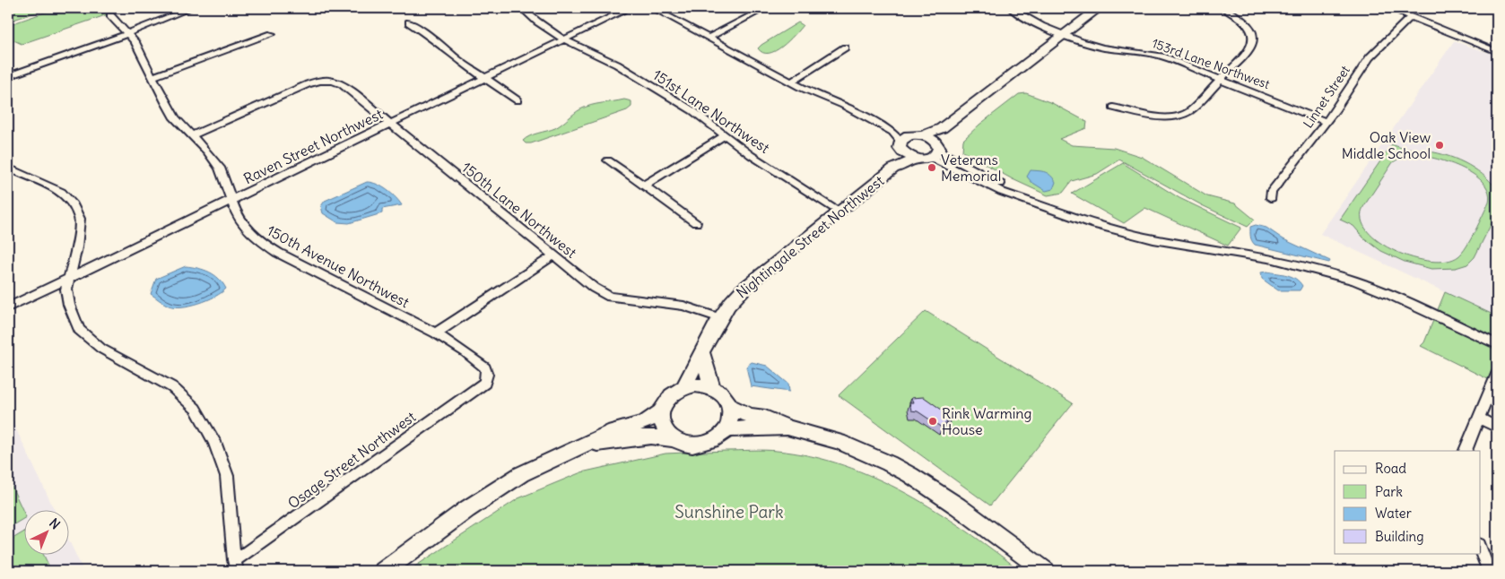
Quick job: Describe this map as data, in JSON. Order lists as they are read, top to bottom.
{
  "streets": {
    "street": [
      "153rd Lane Northwest",
      "Linnet Street",
      "151st Lane Northwest",
      "Raven Street Northwest",
      "150th Lane Northwest",
      "Nightingale Street Northwest",
      "150th Avenue Northwest",
      "Osage Street Northwest"
    ]
  },
  "crossings": [
    ["153rd Lane Northwest", "Linnet Street"],
    ["151st Lane Northwest", "Raven Street Northwest"],
    ["151st Lane Northwest", "Nightingale Street Northwest"],
    ["Raven Street Northwest", "150th Lane Northwest"],
    ["Raven Street Northwest", "150th Avenue Northwest"],
    ["150th Lane Northwest", "Nightingale Street Northwest"],
    ["150th Lane Northwest", "150th Avenue Northwest"],
    ["150th Avenue Northwest", "Osage Street Northwest"]
  ],
  "parks": ["Sunshine Park"],
  "places": ["Oak View Middle School", "Veterans Memorial", "Rink Warming House"],
  "legend": [
    "Road",
    "Park",
    "Water",
    "Building"
  ],
  "north": "top right"
}
